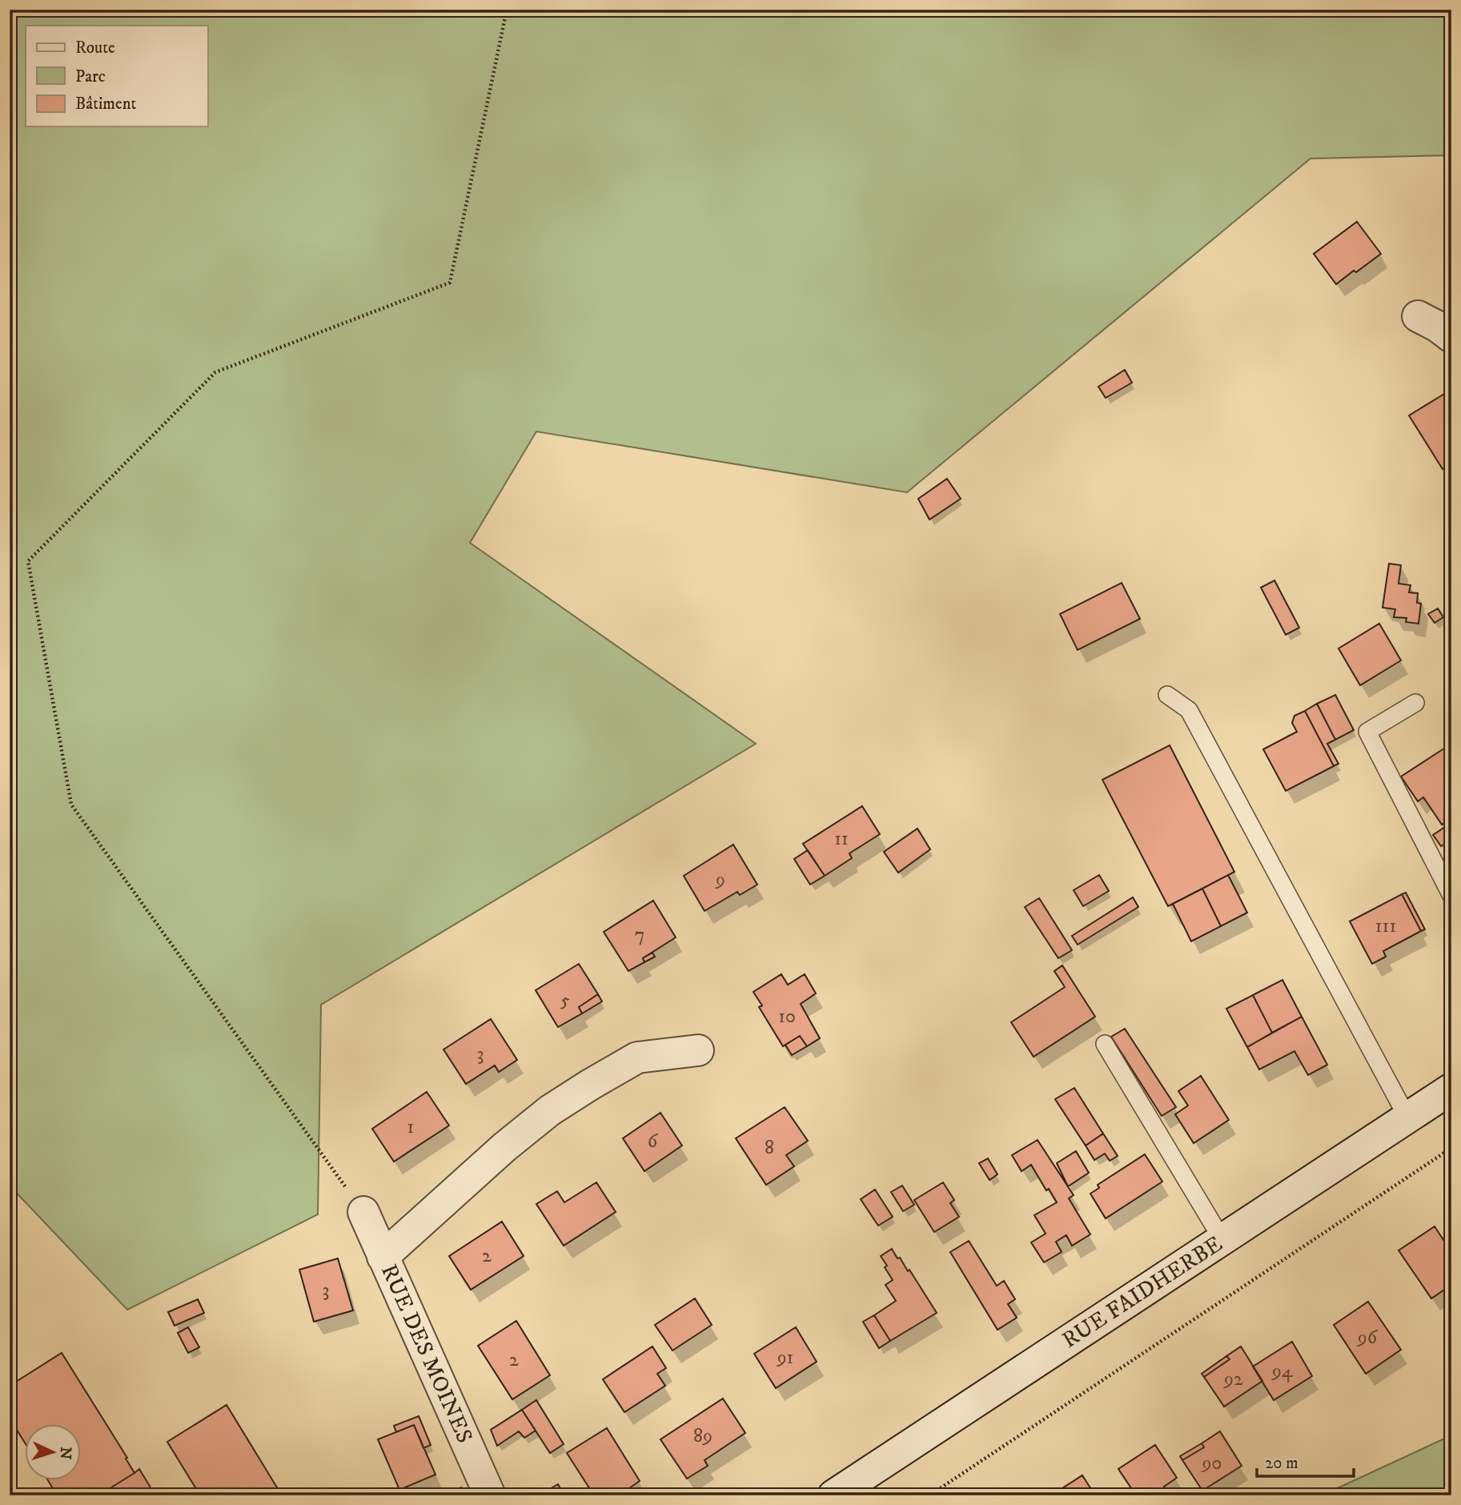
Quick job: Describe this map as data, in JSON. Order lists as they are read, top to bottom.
{
  "streets": {
    "main road": ["RUE FAIDHERBE", "RUE DES MOINES"]
  },
  "house_numbers": [
    "11",
    "9",
    "111",
    "7",
    "5",
    "10",
    "3",
    "1",
    "6",
    "8",
    "2",
    "3",
    "96",
    "91",
    "2",
    "94",
    "92",
    "89",
    "90"
  ],
  "legend": ["Route", "Parc", "Bâtiment"],
  "scale_bar": "20 m",
  "north": "right"
}
